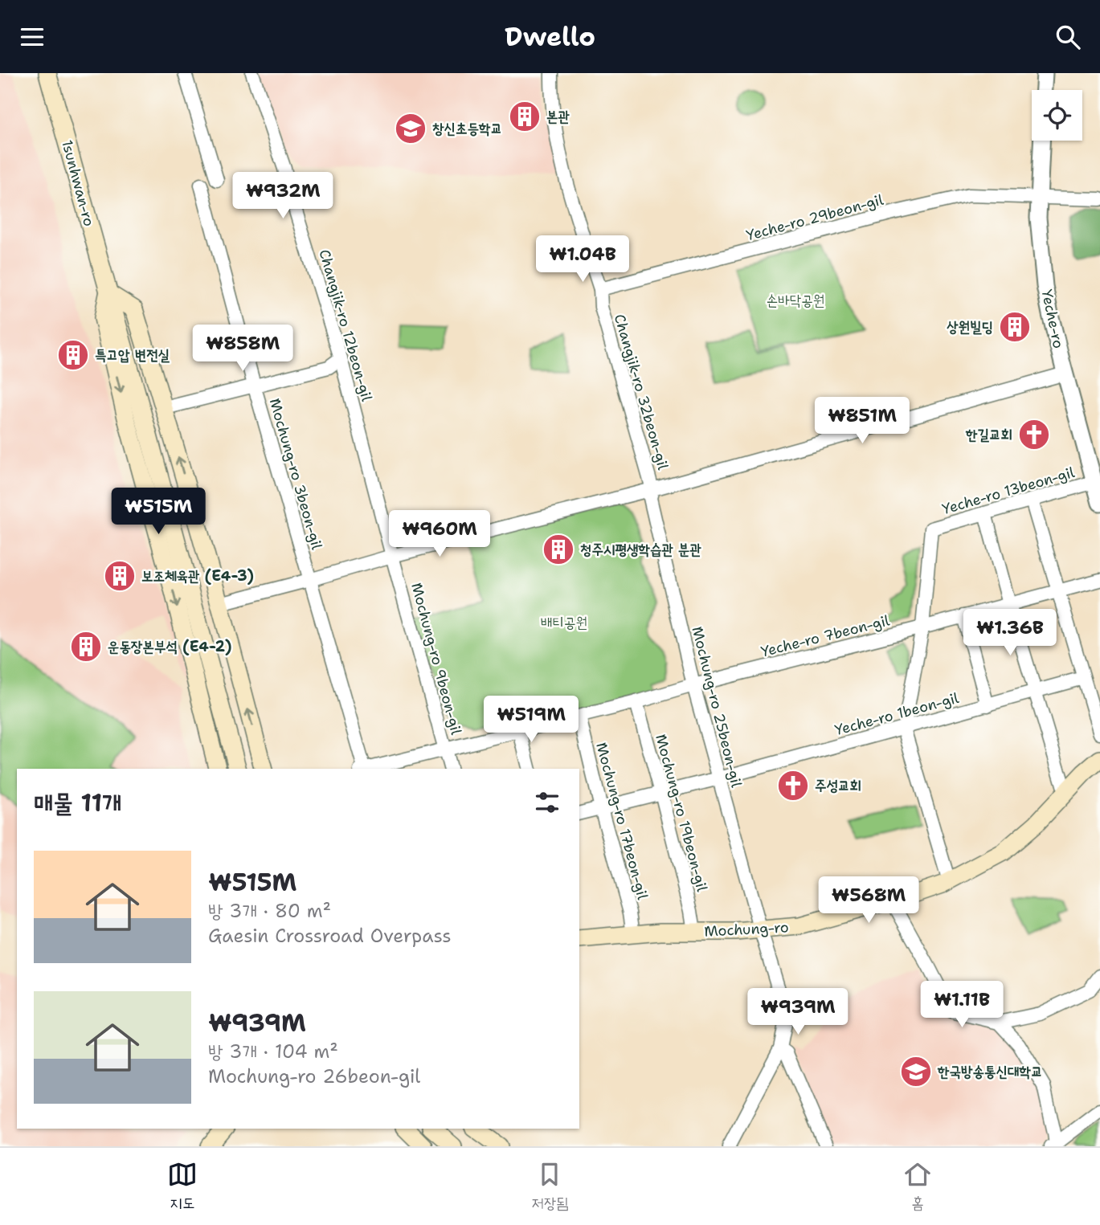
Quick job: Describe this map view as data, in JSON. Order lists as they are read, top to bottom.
{
  "streets": {
    "main road": ["1sunhwan-ro", "Mochung-ro"],
    "street": [
      "Yeche-ro 29beon-gil",
      "Yeche-ro",
      "Changjik-ro 12beon-gil",
      "Changjik-ro 32beon-gil",
      "Mochung-ro 3beon-gil",
      "Yeche-ro 13beon-gil",
      "Yeche-ro 7beon-gil",
      "Mochung-ro 9beon-gil",
      "Mochung-ro 25beon-gil",
      "Yeche-ro 1beon-gil",
      "Mochung-ro 19beon-gil",
      "Mochung-ro 17beon-gil"
    ]
  },
  "crossings": [
    ["Yeche-ro 29beon-gil", "Yeche-ro"],
    ["Yeche-ro 29beon-gil", "Changjik-ro 32beon-gil"],
    ["Yeche-ro", "Yeche-ro 13beon-gil"],
    ["Changjik-ro 12beon-gil", "Mochung-ro 9beon-gil"],
    ["Changjik-ro 32beon-gil", "Mochung-ro 25beon-gil"],
    ["Yeche-ro 13beon-gil", "Yeche-ro 7beon-gil"],
    ["Yeche-ro 7beon-gil", "Mochung-ro 9beon-gil"],
    ["Yeche-ro 7beon-gil", "Mochung-ro 25beon-gil"],
    ["Yeche-ro 7beon-gil", "Mochung-ro 19beon-gil"],
    ["Yeche-ro 7beon-gil", "Mochung-ro 17beon-gil"],
    ["Mochung-ro 25beon-gil", "Yeche-ro 1beon-gil"],
    ["Mochung-ro 25beon-gil", "Mochung-ro"],
    ["Yeche-ro 1beon-gil", "Mochung-ro 19beon-gil"],
    ["Yeche-ro 1beon-gil", "Mochung-ro 17beon-gil"],
    ["Mochung-ro 19beon-gil", "Mochung-ro"],
    ["Mochung-ro 17beon-gil", "Mochung-ro"]
  ],
  "parks": ["손바닥공원", "배티공원"],
  "places": {
    "building": [
      "본관",
      "상원빌딩",
      "특고압 변전실",
      "청주시평생학습관 분관",
      "보조체육관 (E4-3)",
      "운동장본부석 (E4-2)"
    ],
    "school or university": ["창신초등학교", "한국방송통신대학교"],
    "church": ["한길교회", "주성교회"]
  },
  "page": {
    "header": "Dwello",
    "price": [
      "₩932M",
      "₩1.04B",
      "₩858M",
      "₩851M",
      "₩515M",
      "₩960M",
      "₩1.36B",
      "₩519M",
      "₩568M",
      "₩1.11B",
      "₩939M"
    ],
    "heading": "매물 11개",
    "list": [
      {
        "name": "₩515M",
        "note": "방 3개 · 80 m² · Gaesin Crossroad Overpass"
      },
      {
        "name": "₩939M",
        "note": "방 3개 · 104 m² · Mochung-ro 26beon-gil"
      }
    ],
    "tabs": ["지도", "저장됨", "홈"]
  }
}
